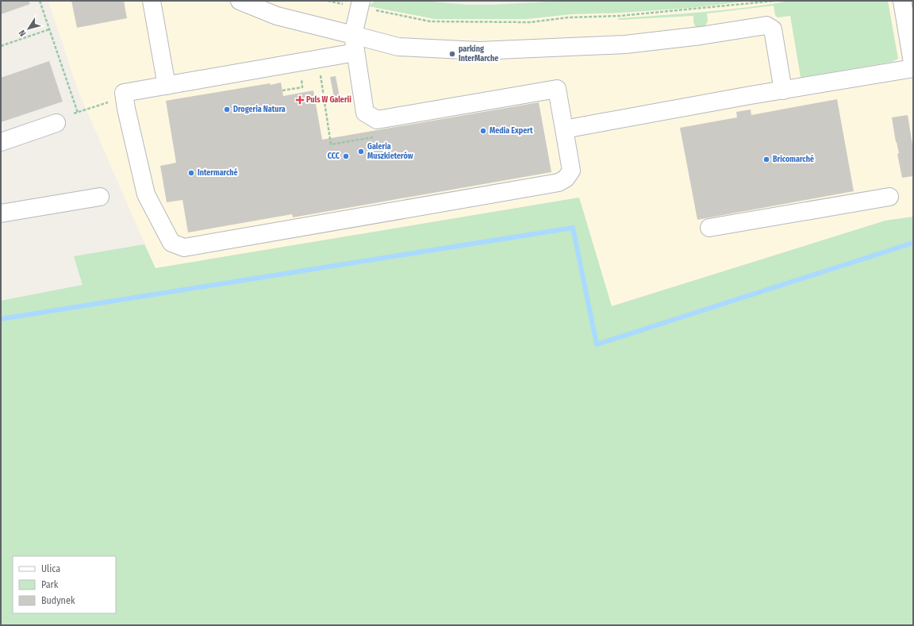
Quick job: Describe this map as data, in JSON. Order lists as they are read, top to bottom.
{
  "places": {
    "other": [
      "parking InterMarche",
      "Drogeria Natura",
      "Media Expert",
      "Galeria Muszkieterów",
      "CCC",
      "Bricomarché",
      "Intermarché"
    ],
    "health": ["Puls W Galerii"]
  },
  "legend": ["Ulica", "Park", "Budynek"],
  "north": "bottom left"
}
